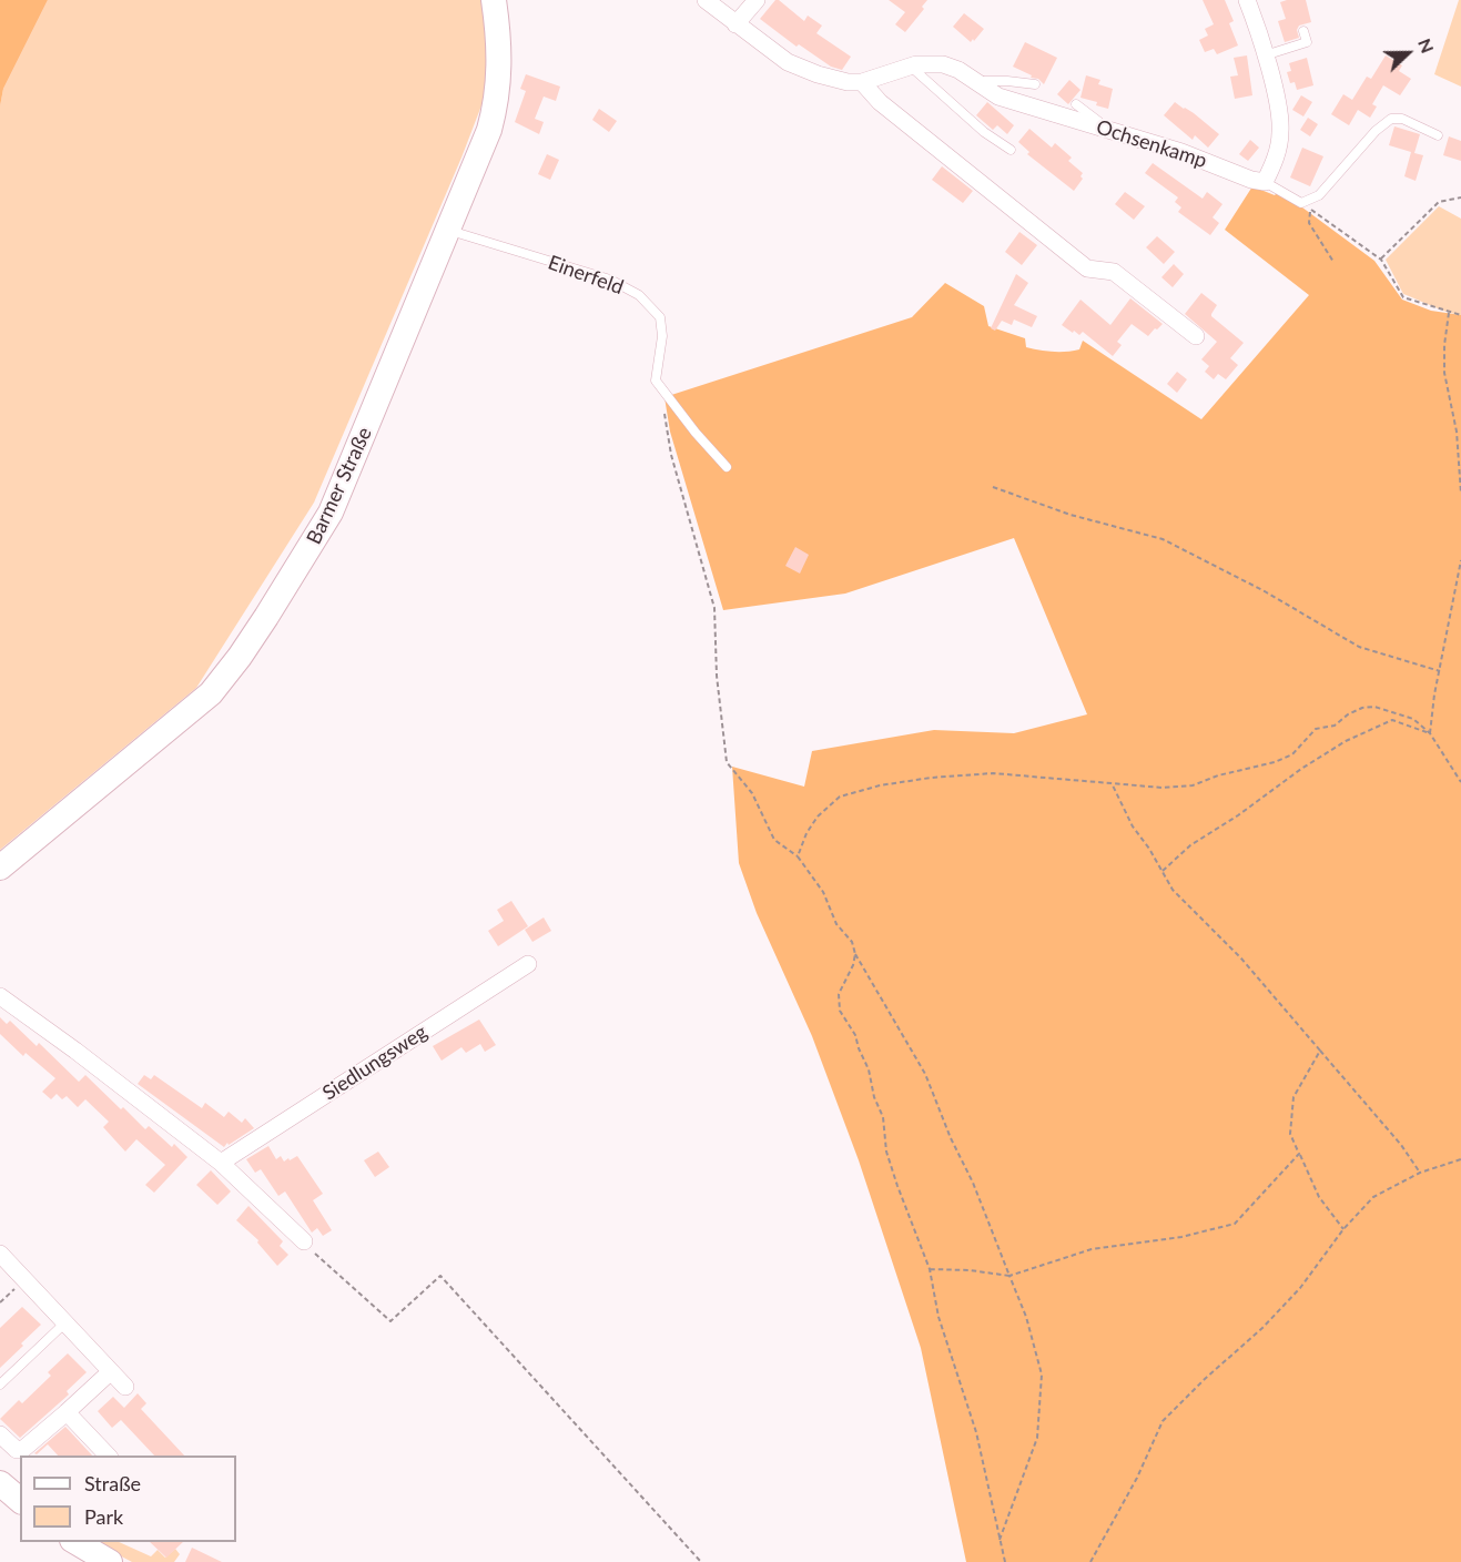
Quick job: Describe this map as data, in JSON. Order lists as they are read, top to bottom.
{
  "streets": {
    "main road": ["Barmer Straße"],
    "street": ["Ochsenkamp", "Siedlungsweg"],
    "lane": ["Einerfeld"]
  },
  "crossings": [
    ["Einerfeld", "Barmer Straße"]
  ],
  "legend": ["Straße", "Park"],
  "north": "right"
}
